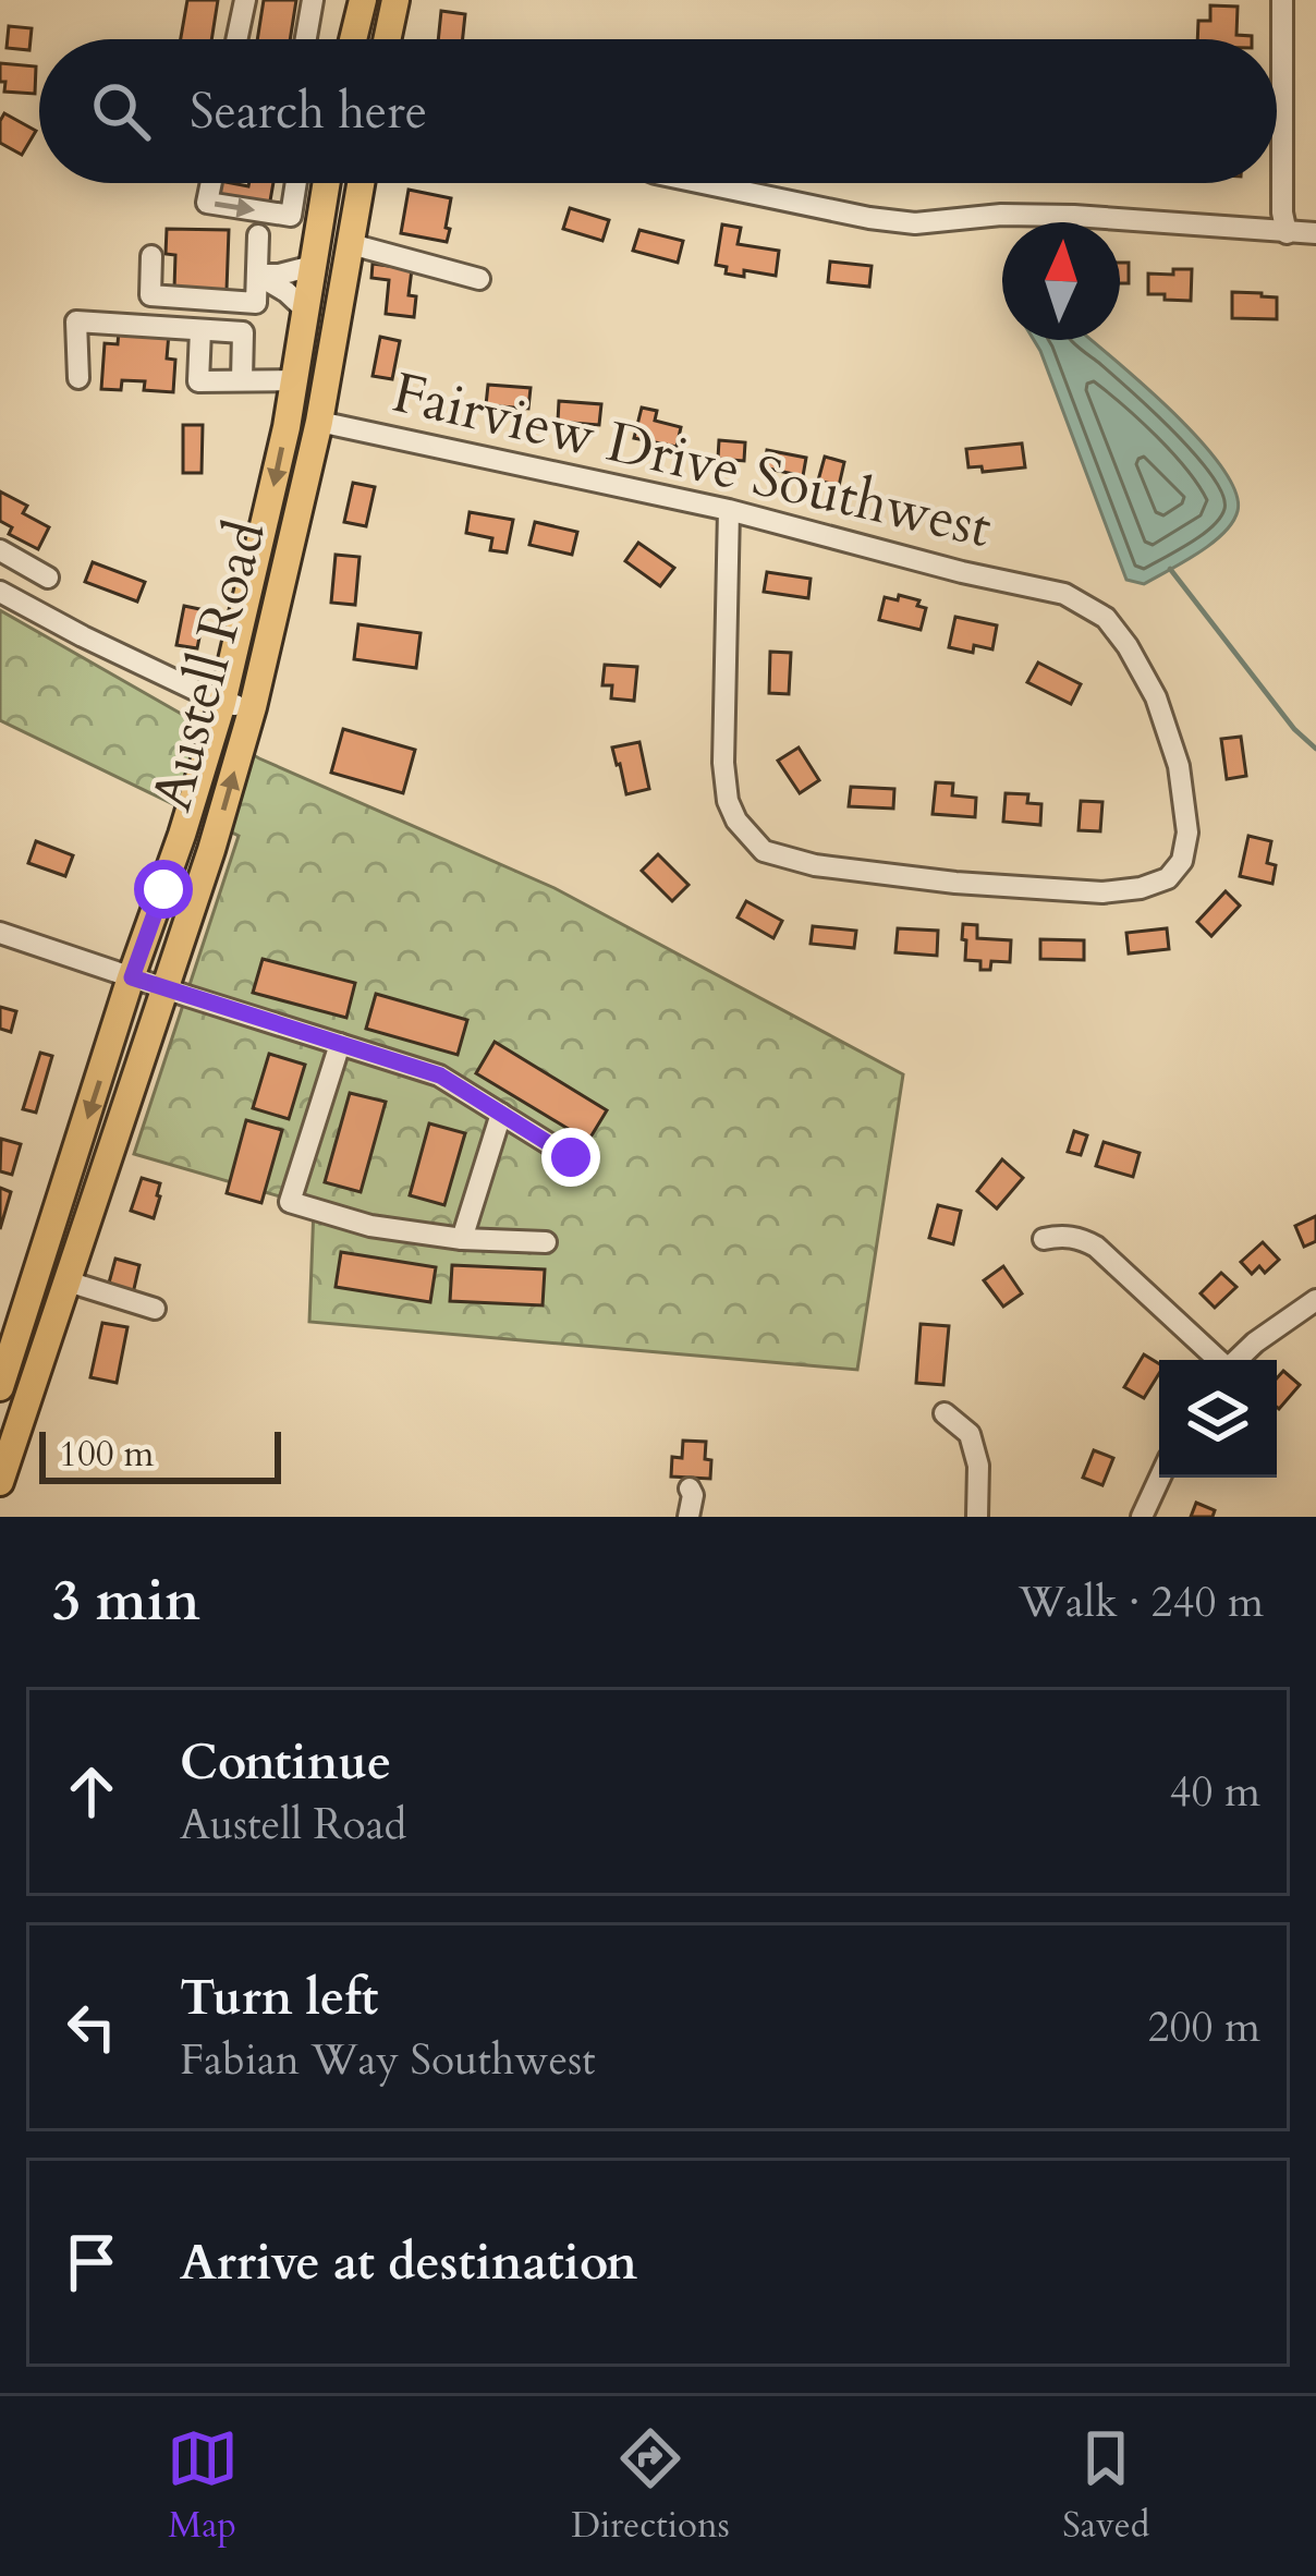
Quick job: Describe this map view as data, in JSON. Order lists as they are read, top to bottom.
{
  "streets": {
    "main road": ["Austell Road"],
    "street": ["Fairview Drive Southwest"]
  },
  "crossings": [
    ["Fairview Drive Southwest", "Austell Road"]
  ],
  "scale_bar": "100 m",
  "north": "top",
  "page": {
    "search": "Search here",
    "scale": "100 m",
    "heading": ["3 min", "Walk · 240 m"],
    "list": [
      ["Continue", "Austell Road", "40 m"],
      ["Turn left", "Fabian Way Southwest", "200 m"],
      "Arrive at destination"
    ],
    "nav": ["Map", "Directions", "Saved"]
  }
}
